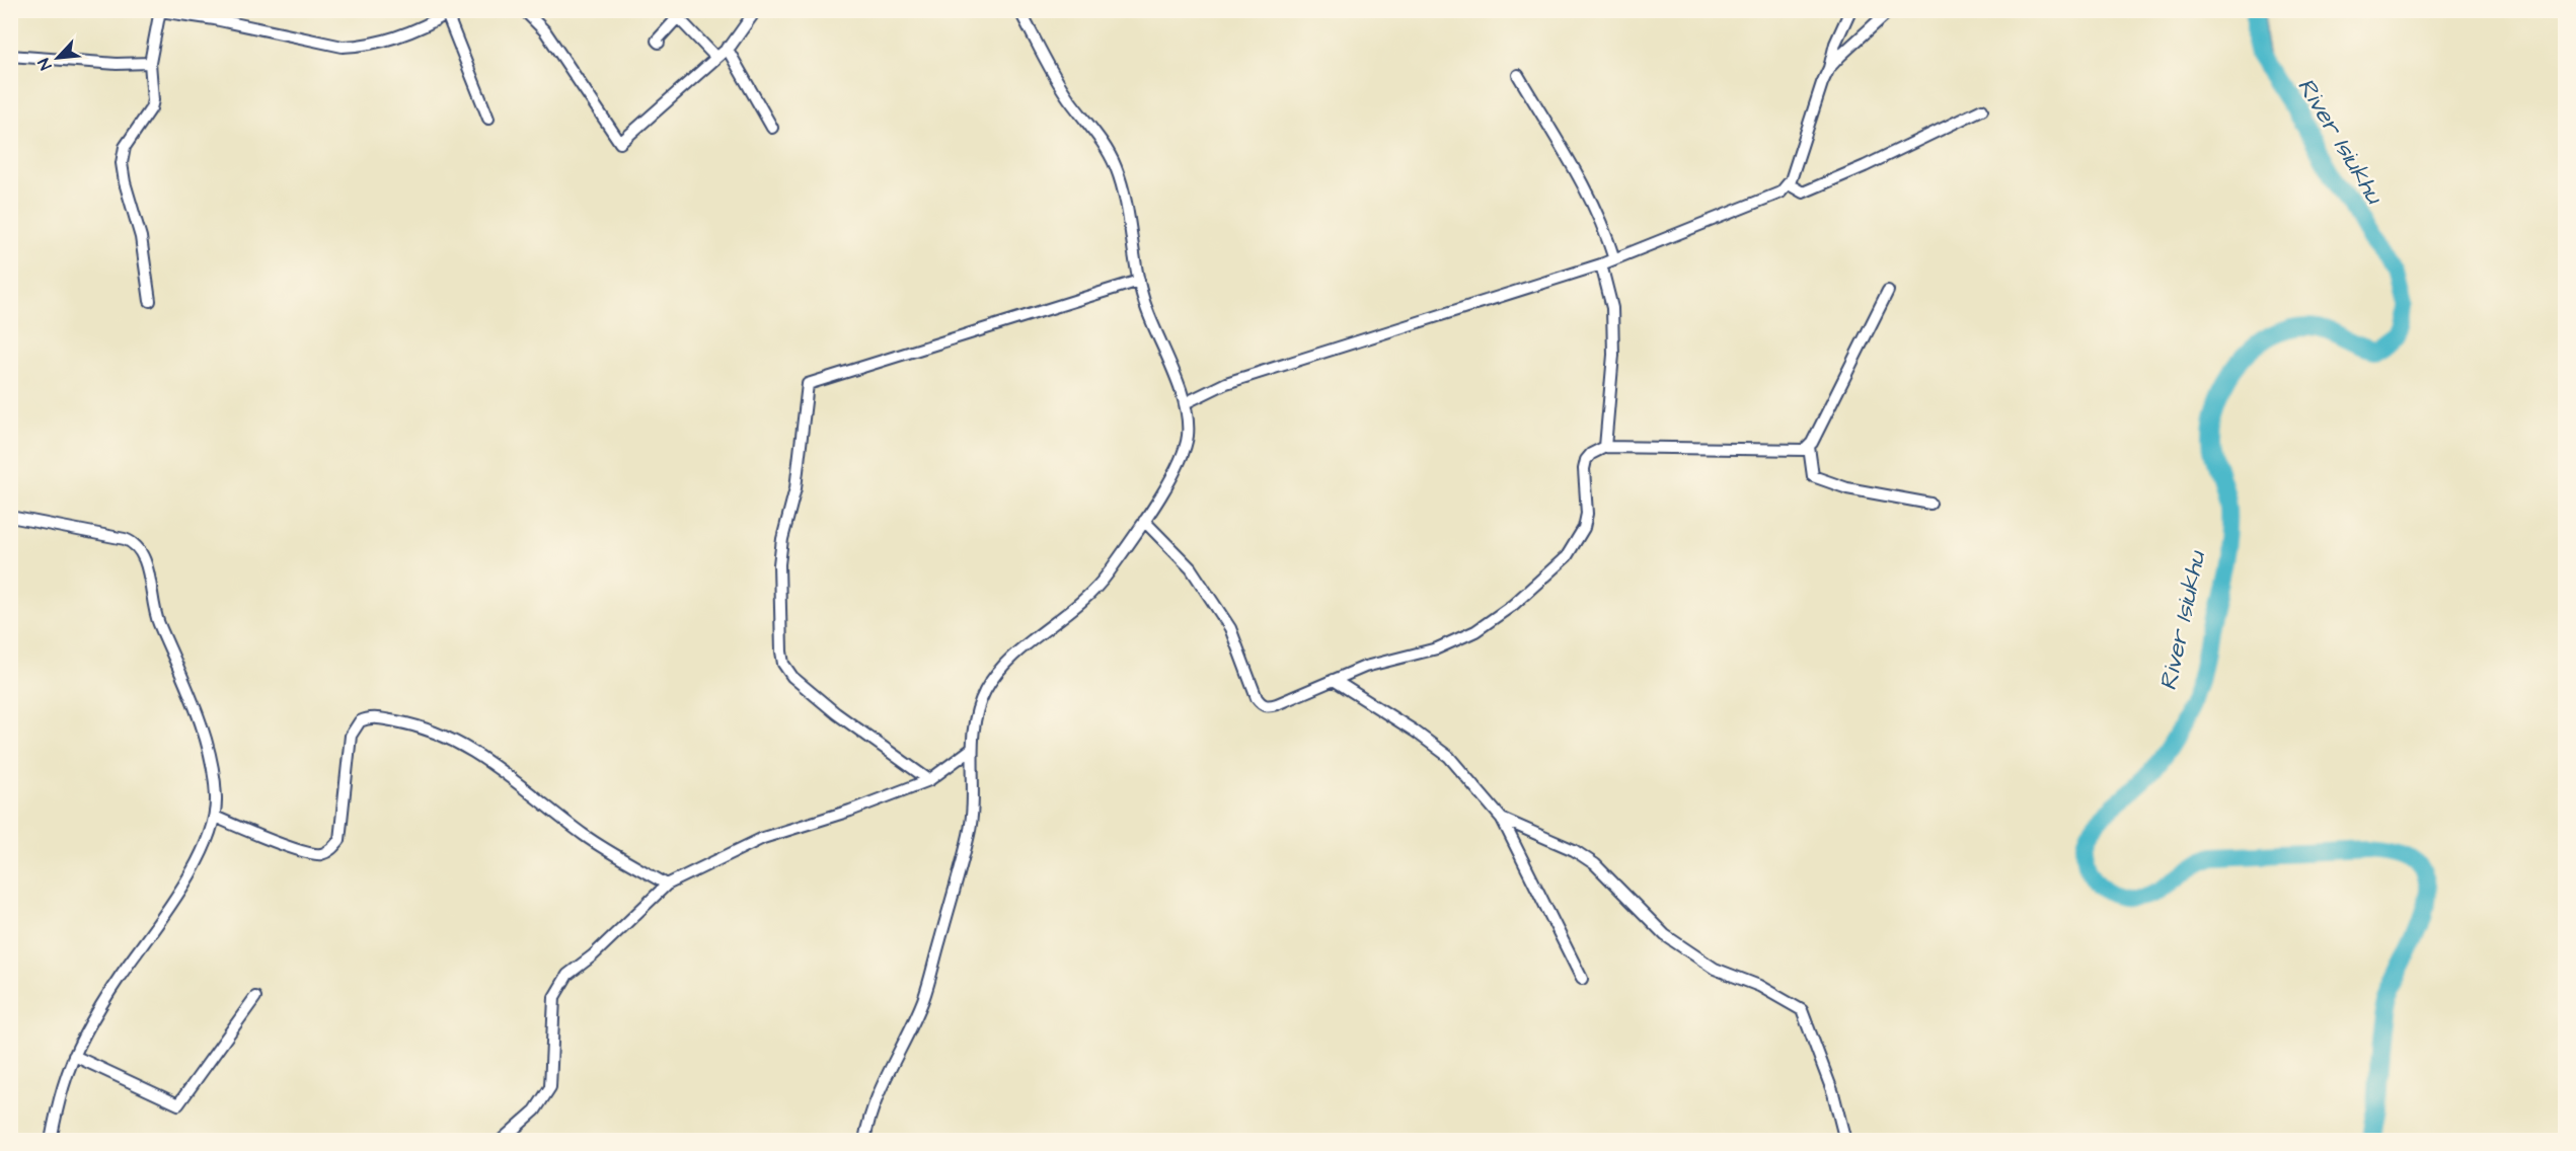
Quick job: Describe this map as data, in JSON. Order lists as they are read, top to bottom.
{
  "water": ["River Isiukhu"],
  "north": "bottom left"
}
